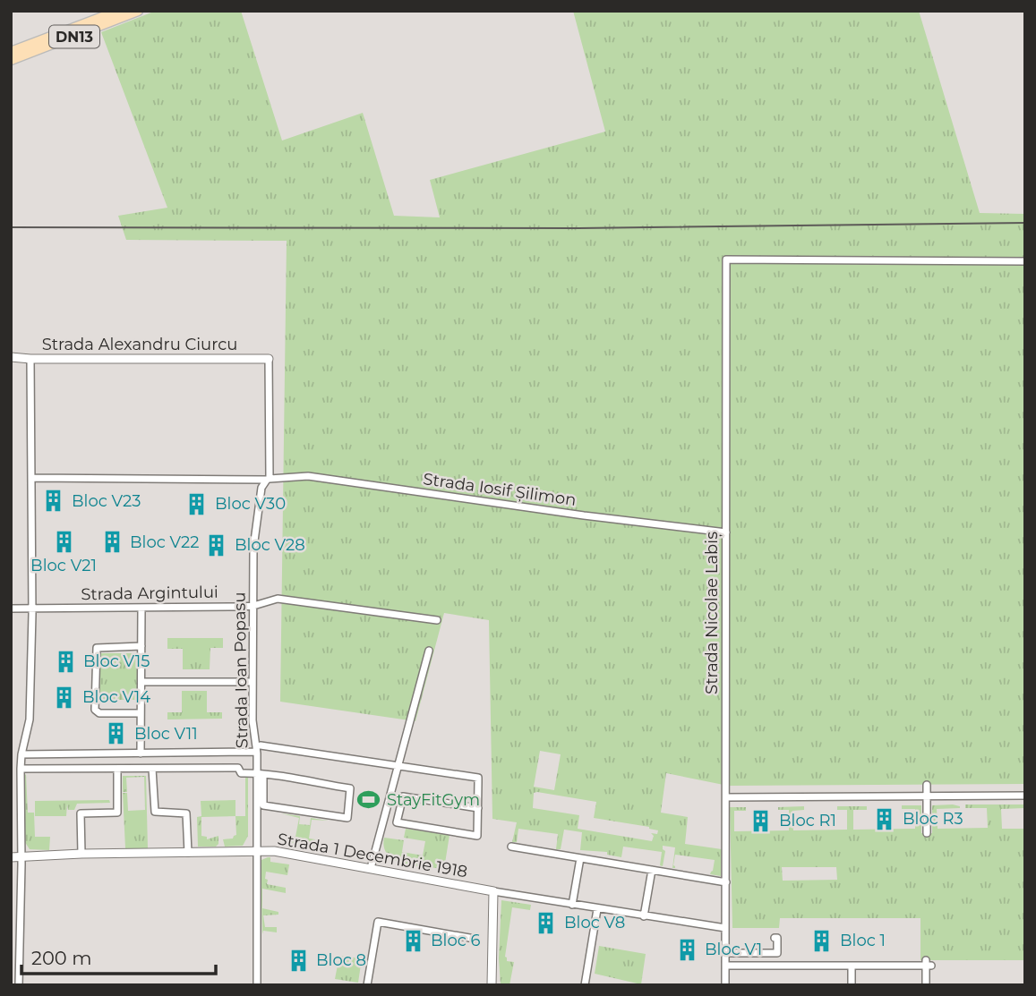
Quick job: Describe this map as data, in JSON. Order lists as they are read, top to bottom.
{
  "streets": {
    "main road": ["DN13"],
    "street": [
      "Strada Alexandru Ciurcu",
      "Strada Iosif Șilimon",
      "Strada Argintului",
      "Strada Nicolae Labiș",
      "Strada Ioan Popasu",
      "Strada 1 Decembrie 1918"
    ]
  },
  "crossings": [
    ["Strada Alexandru Ciurcu", "Strada Ioan Popasu"],
    ["Strada Iosif Șilimon", "Strada Nicolae Labiș"],
    ["Strada Iosif Șilimon", "Strada Ioan Popasu"],
    ["Strada Argintului", "Strada Ioan Popasu"],
    ["Strada Nicolae Labiș", "Strada 1 Decembrie 1918"],
    ["Strada Ioan Popasu", "Strada 1 Decembrie 1918"]
  ],
  "places": {
    "building": [
      "Bloc V23",
      "Bloc V30",
      "Bloc V21",
      "Bloc V22",
      "Bloc V28",
      "Bloc V15",
      "Bloc V14",
      "Bloc V11",
      "Bloc R3",
      "Bloc R1",
      "Bloc V8",
      "Bloc 6",
      "Bloc 1",
      "Bloc V1",
      "Bloc 8"
    ],
    "sports": ["StayFitGym"]
  },
  "scale_bar": "200 m"
}
